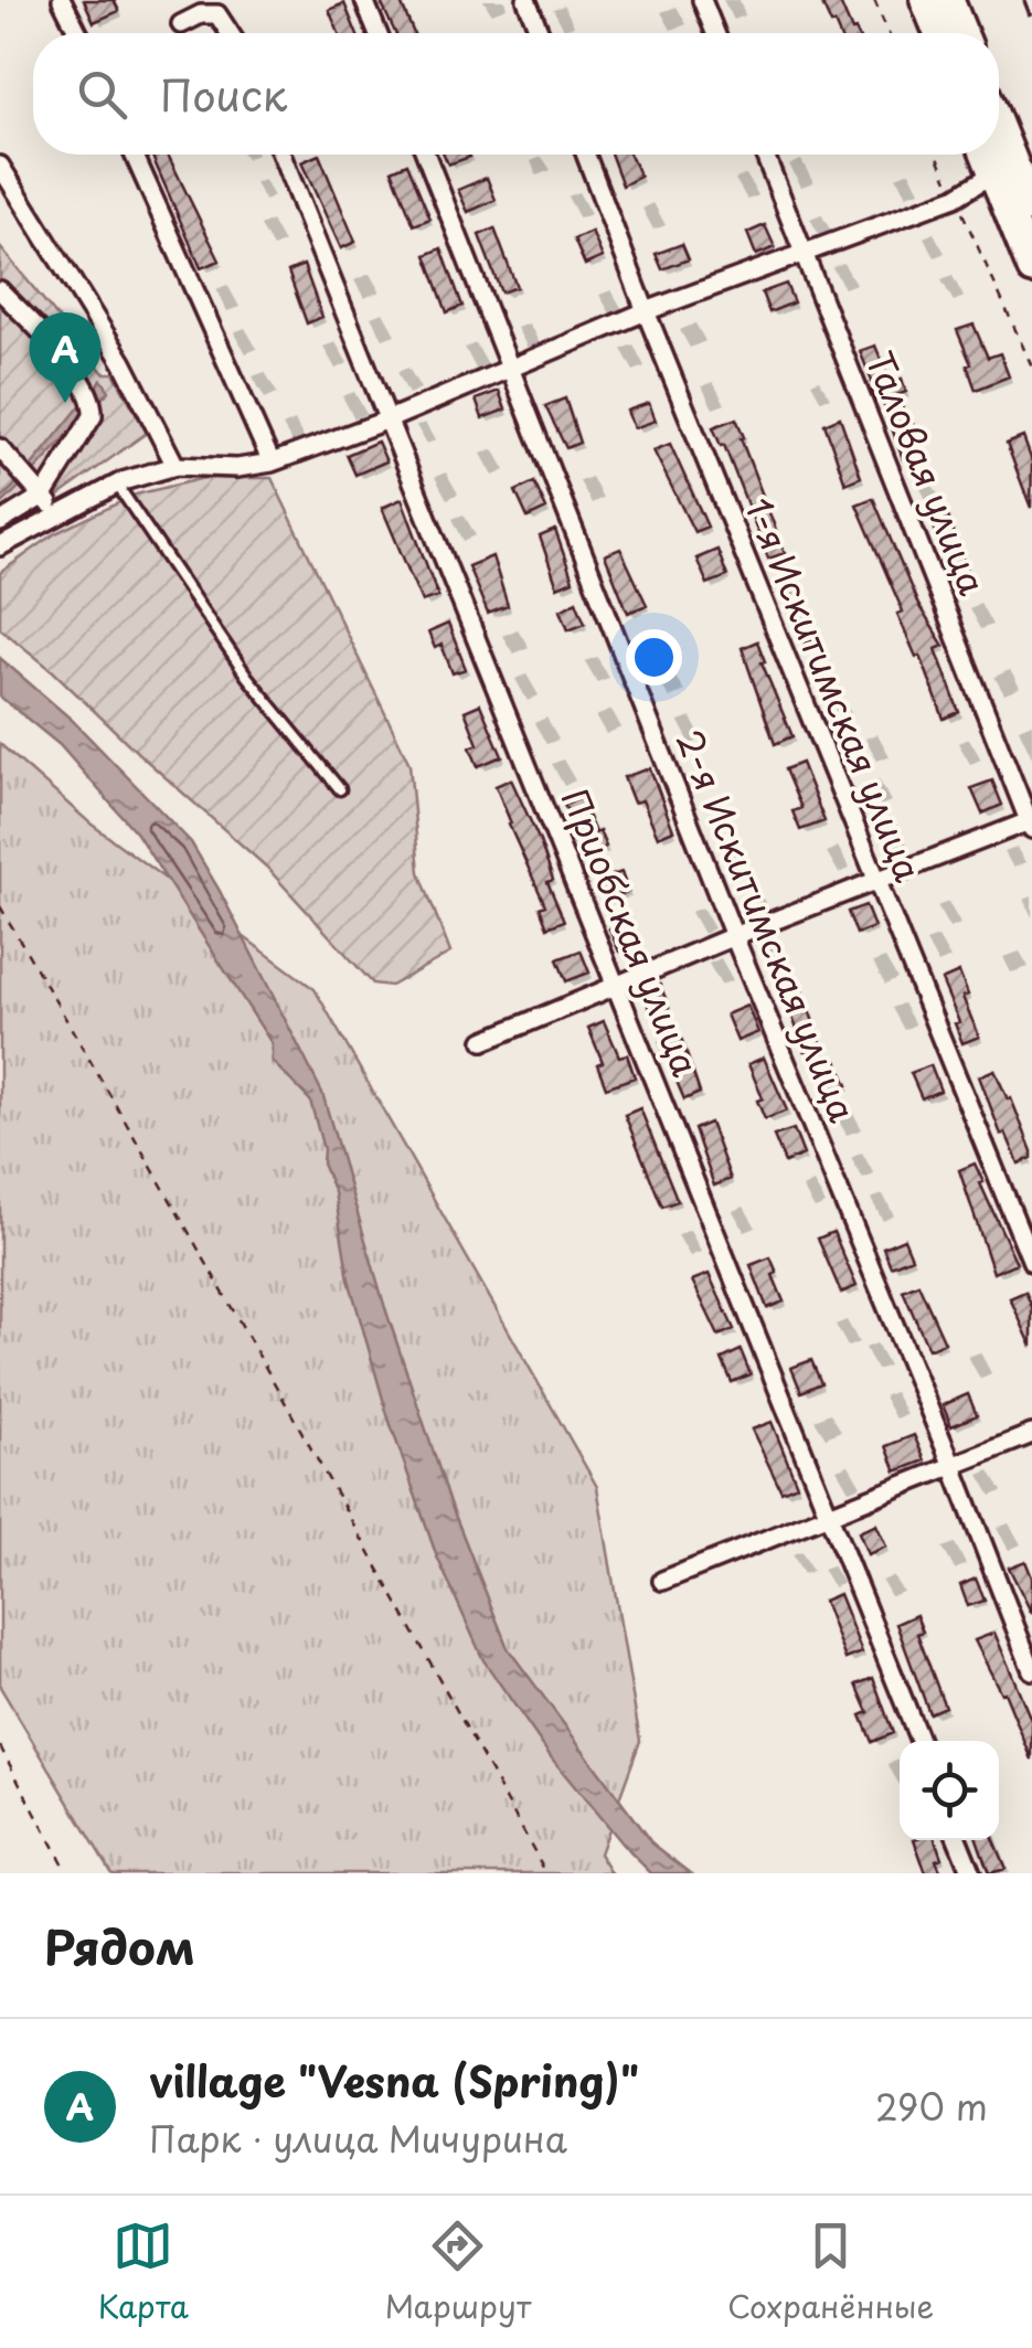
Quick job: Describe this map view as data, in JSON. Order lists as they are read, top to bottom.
{
  "streets": {
    "street": [
      "Таловая улица",
      "1-я Искитимская улица",
      "2-я Искитимская улица",
      "Приобская улица"
    ]
  },
  "page": {
    "search": "Поиск",
    "pins": "A",
    "heading": "Рядом",
    "list": [
      {
        "mark": "A",
        "name": "village \"Vesna (Spring)\"",
        "note": "Парк · улица Мичурина",
        "value": "290 m"
      }
    ],
    "nav": ["Карта", "Маршрут", "Сохранённые"]
  }
}
